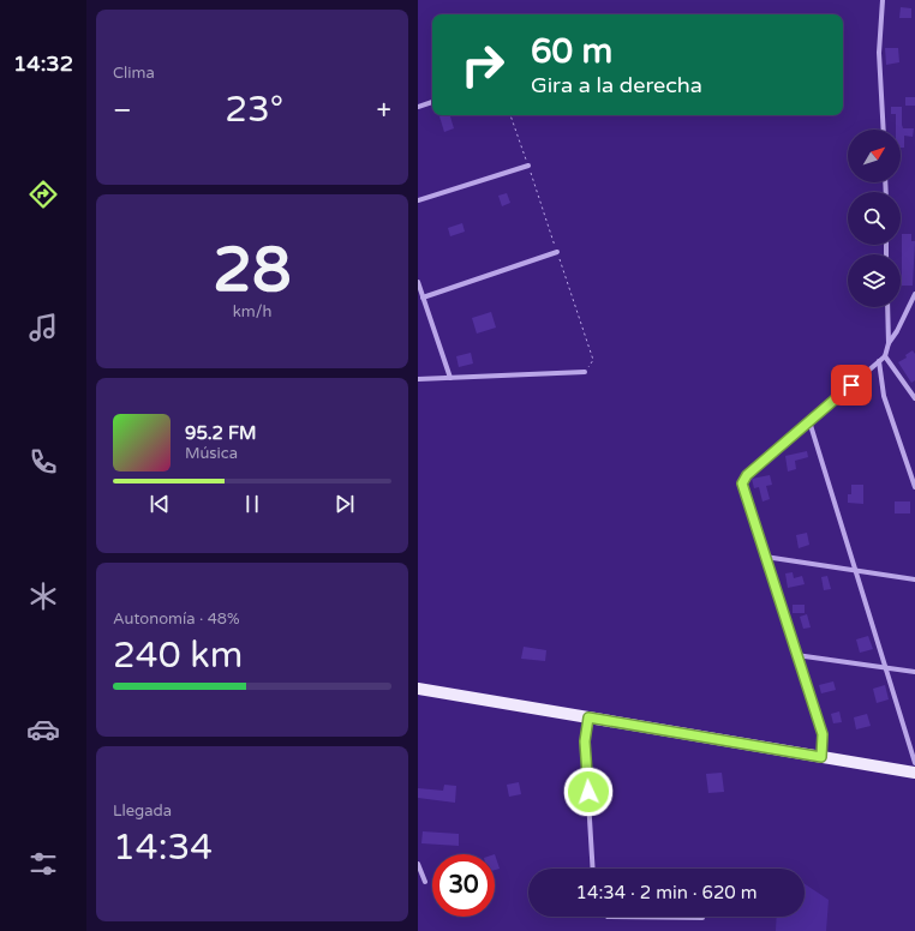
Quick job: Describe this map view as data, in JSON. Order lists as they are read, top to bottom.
{
  "north": "top right",
  "page": {
    "tabs": "14:32",
    "tile": [
      "Clima",
      ["28", "km/h"],
      ["Autonomía · 48%", "240 km"],
      ["Llegada", "14:34"]
    ],
    "turn": ["60 m", "Gira a la derecha"],
    "heat": ["−", "23°", "+"],
    "song": ["95.2 FM", "Música"],
    "limit": "30",
    "trip": "14:34 · 2 min · 620 m"
  }
}
